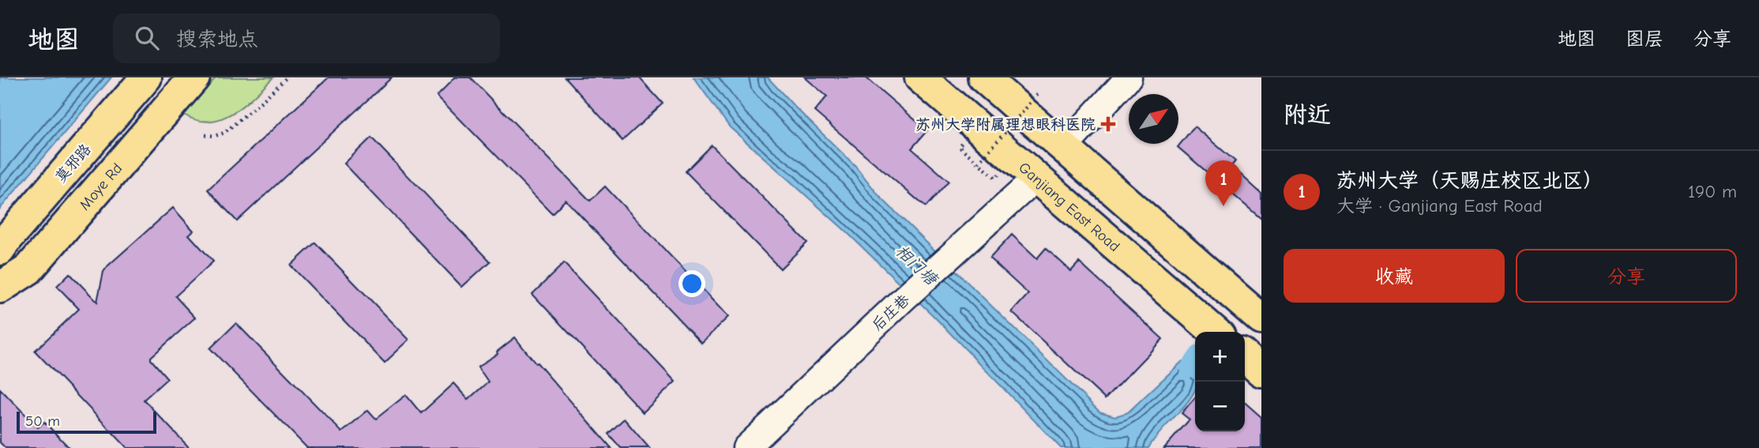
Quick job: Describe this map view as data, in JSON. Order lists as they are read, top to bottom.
{
  "streets": {
    "main road": ["莫邪路", "Moye Rd", "Ganjiang East Road"],
    "street": ["后庄巷"]
  },
  "crossings": [
    ["Ganjiang East Road", "后庄巷"]
  ],
  "water": ["相门塘"],
  "places": {
    "health": ["苏州大学附属理想眼科医院"]
  },
  "scale_bar": "50 m",
  "north": "top right",
  "page": {
    "header": "地图",
    "search": "搜索地点",
    "nav": ["地图", "图层", "分享"],
    "heading": "附近",
    "list": [
      {
        "mark": "1",
        "name": "苏州大学（天赐庄校区北区）",
        "note": "大学 · Ganjiang East Road",
        "value": "190 m"
      }
    ],
    "pins": "1",
    "buttons": ["收藏", "分享"],
    "map_buttons": ["+", "−"],
    "scale": "50 m"
  }
}
